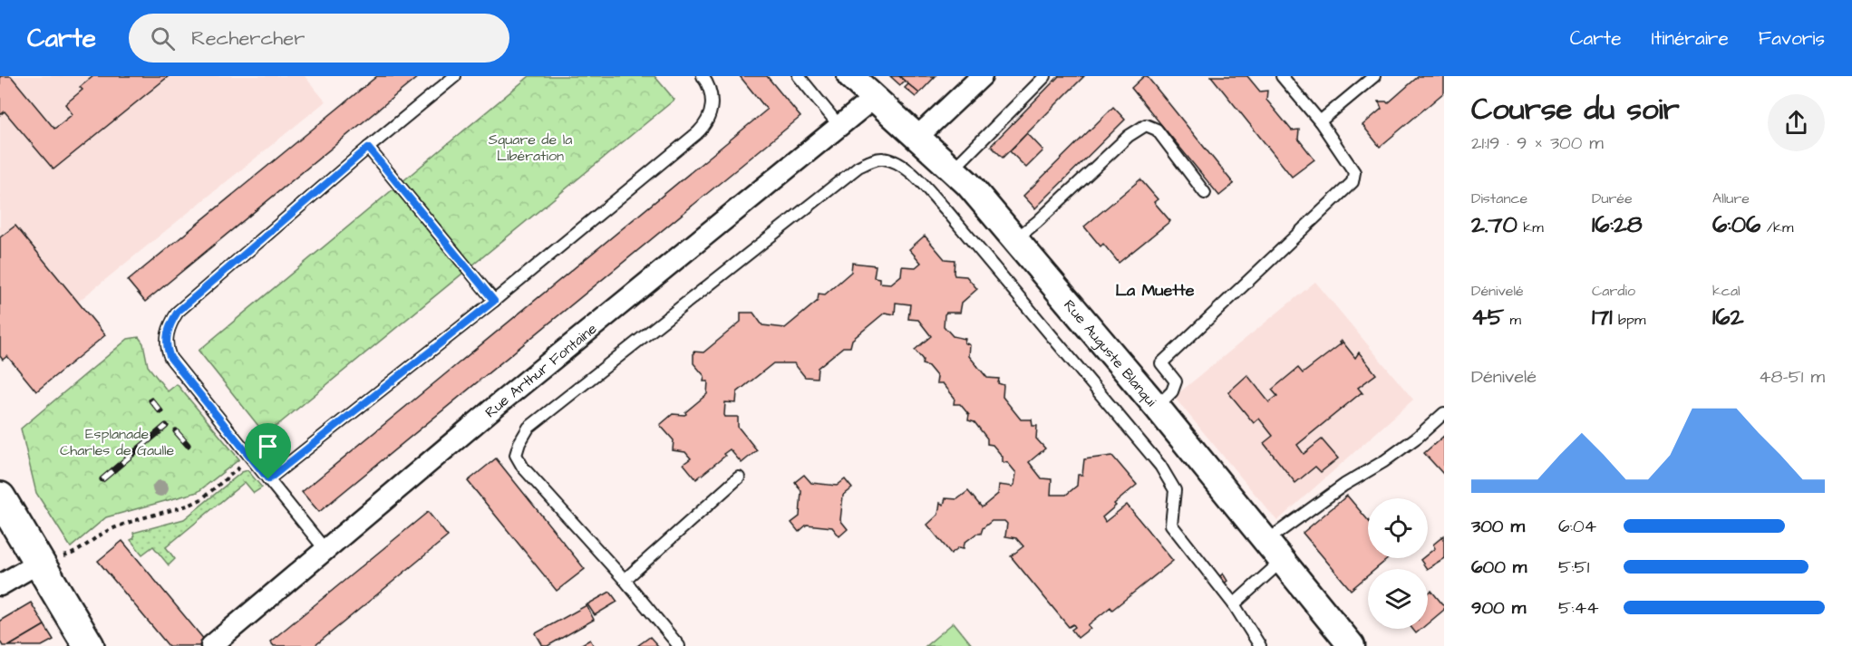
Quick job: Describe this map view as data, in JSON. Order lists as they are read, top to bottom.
{
  "streets": {
    "street": ["Rue Auguste Blanqui", "Rue Arthur Fontaine"]
  },
  "crossings": [
    ["Rue Auguste Blanqui", "Rue Arthur Fontaine"]
  ],
  "districts": ["La Muette"],
  "parks": ["Square de la Libération", "Esplanade Charles de Gaulle"],
  "page": {
    "header": "Carte",
    "search": "Rechercher",
    "nav": ["Carte", "Itinéraire", "Favoris"],
    "heading": ["Course du soir", "21:19 · 9 × 300 m"],
    "stats": [
      ["Distance", "2.70 km"],
      ["Durée", "16:28"],
      ["Allure", "6:06 /km"],
      ["Dénivelé", "45 m"],
      ["Cardio", "171 bpm"],
      ["kcal", "162"]
    ],
    "chart": ["Dénivelé", "48–51 m"],
    "list": [
      {
        "name": "300 m",
        "note": "6:04"
      },
      {
        "name": "600 m",
        "note": "5:51"
      },
      {
        "name": "900 m",
        "note": "5:44"
      }
    ]
  }
}
